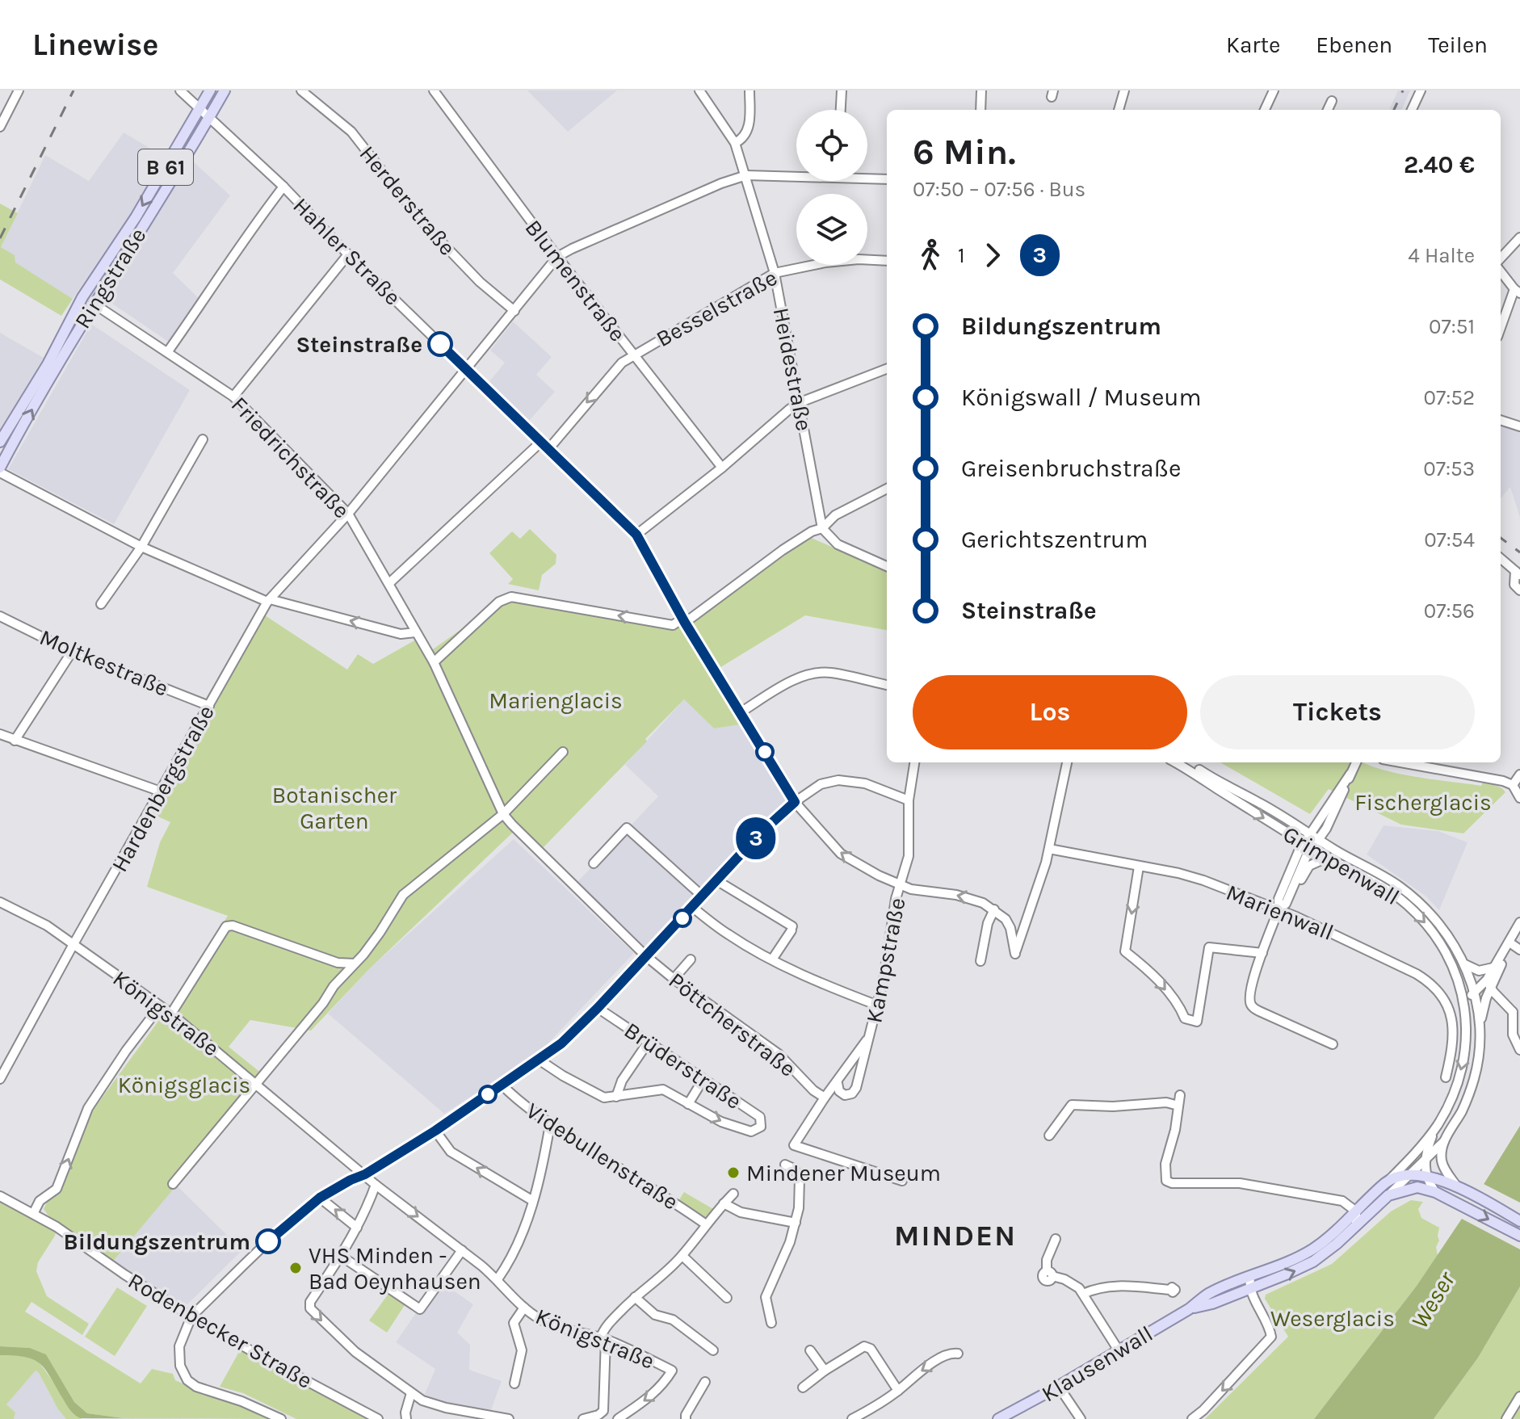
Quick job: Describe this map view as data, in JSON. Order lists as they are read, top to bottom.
{
  "streets": {
    "main road": ["B 61", "Ringstraße", "Klausenwall"],
    "street": [
      "Herderstraße",
      "Hahler Straße",
      "Blumenstraße",
      "Besselstraße",
      "Heidestraße",
      "Friedrichstraße",
      "Moltkestraße",
      "Hardenbergstraße",
      "Grimpenwall",
      "Marienwall",
      "Kampstraße",
      "Königstraße",
      "Pöttcherstraße",
      "Brüderstraße",
      "Videbullenstraße",
      "Rodenbecker Straße"
    ]
  },
  "crossings": [
    ["Hahler Straße", "Ringstraße"],
    ["Hahler Straße", "Besselstraße"],
    ["Hahler Straße", "Kampstraße"],
    ["Ringstraße", "Friedrichstraße"],
    ["Blumenstraße", "Besselstraße"],
    ["Besselstraße", "Heidestraße"],
    ["Friedrichstraße", "Hardenbergstraße"],
    ["Moltkestraße", "Hardenbergstraße"],
    ["Hardenbergstraße", "Königstraße"],
    ["Grimpenwall", "Klausenwall"],
    ["Kampstraße", "Pöttcherstraße"]
  ],
  "districts": ["MINDEN"],
  "water": ["Weser"],
  "parks": [
    "Marienglacis",
    "Botanischer Garten",
    "Fischerglacis",
    "Königsglacis",
    "Weserglacis"
  ],
  "places": [
    "Steinstraße",
    "Mindener Museum",
    "Bildungszentrum",
    "VHS Minden - Bad Oeynhausen"
  ],
  "lines": ["bus line 3"],
  "page": {
    "header": "Linewise",
    "nav": ["Karte", "Ebenen", "Teilen"],
    "on_map": "3",
    "heading": ["6 Min.", "07:50 – 07:56 · Bus", "2.40 €"],
    "legs": ["1", "3", "4 Halte"],
    "list": [
      {
        "name": "Bildungszentrum",
        "value": "07:51"
      },
      {
        "name": "Königswall / Museum",
        "value": "07:52"
      },
      {
        "name": "Greisenbruchstraße",
        "value": "07:53"
      },
      {
        "name": "Gerichtszentrum",
        "value": "07:54"
      },
      {
        "name": "Steinstraße",
        "value": "07:56"
      }
    ],
    "buttons": ["Los", "Tickets"]
  }
}
